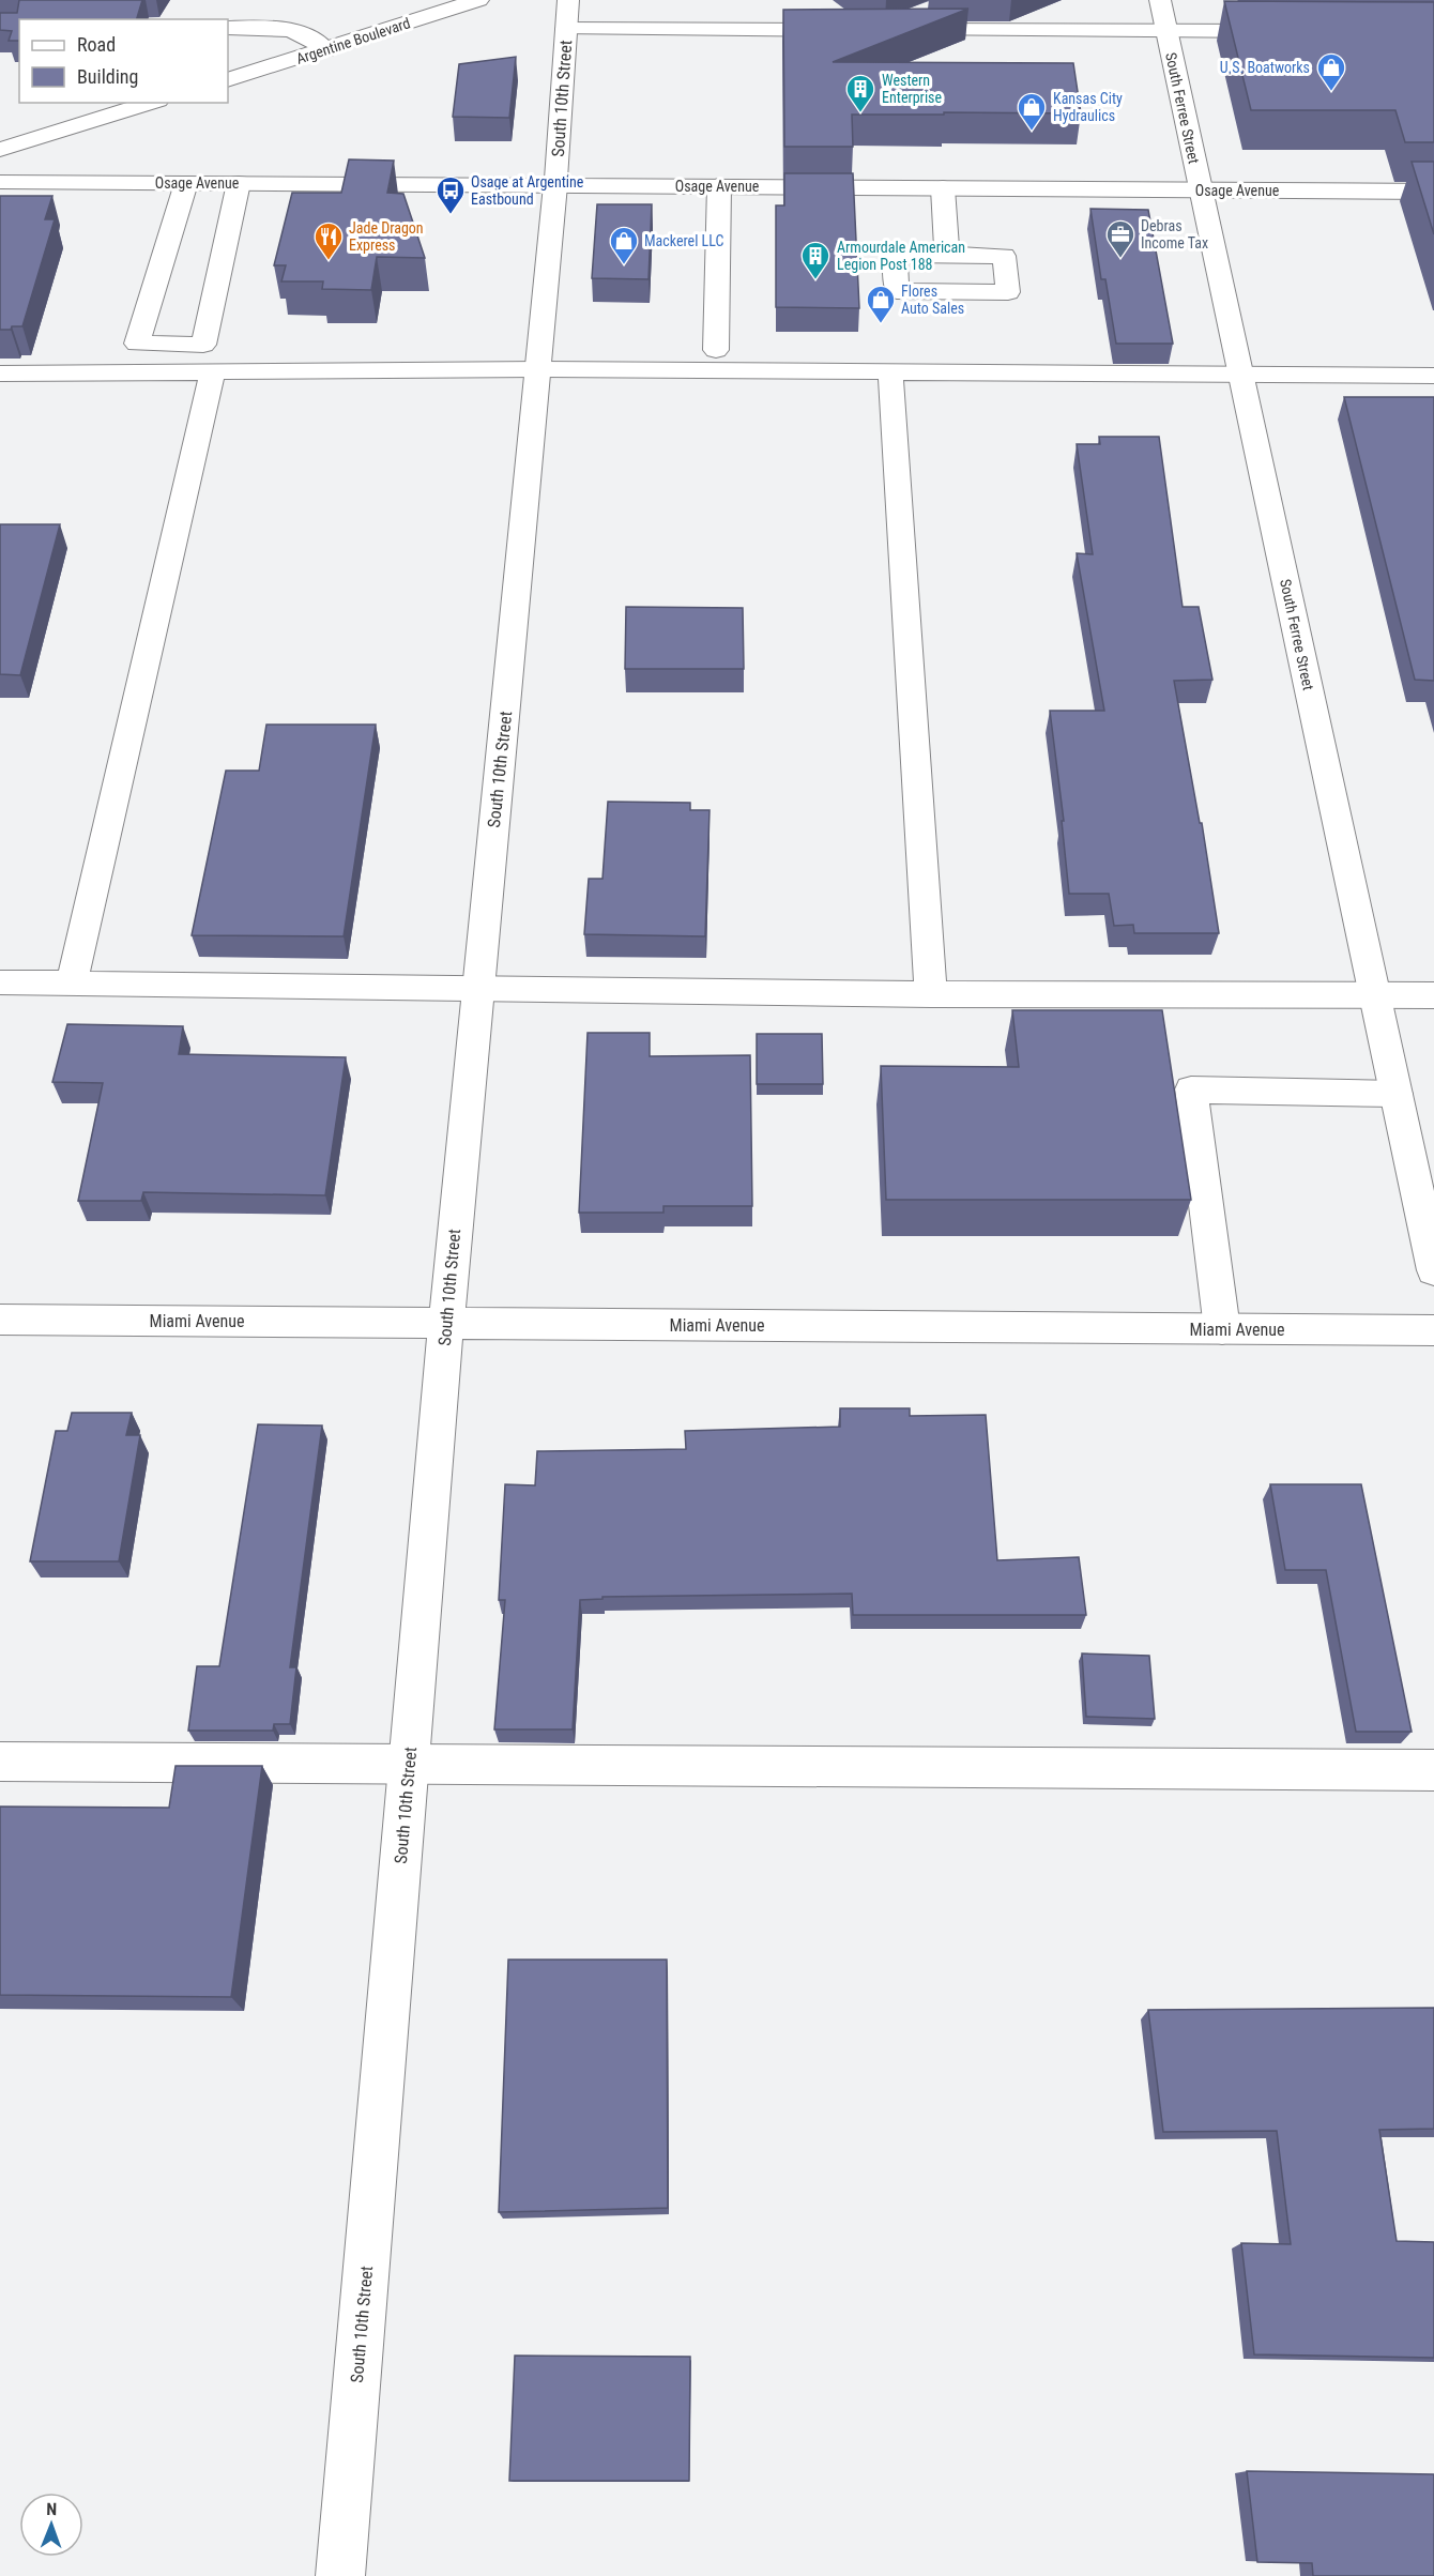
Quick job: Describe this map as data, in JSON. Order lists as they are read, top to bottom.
{
  "streets": {
    "street": [
      "Argentine Boulevard",
      "South 10th Street",
      "South Ferree Street",
      "Osage Avenue",
      "Miami Avenue"
    ]
  },
  "crossings": [
    ["South 10th Street", "Osage Avenue"],
    ["South 10th Street", "Miami Avenue"],
    ["South Ferree Street", "Osage Avenue"]
  ],
  "places": {
    "shop": [
      "U.S. Boatworks",
      "Kansas City Hydraulics",
      "Mackerel LLC",
      "Flores Auto Sales"
    ],
    "building": ["Western Enterprise", "Armourdale American Legion Post 188"],
    "bus stop": ["Osage at Argentine Eastbound"],
    "office": ["Debras Income Tax"],
    "restaurant": ["Jade Dragon Express"]
  },
  "legend": ["Road", "Building"],
  "north": "top"
}
